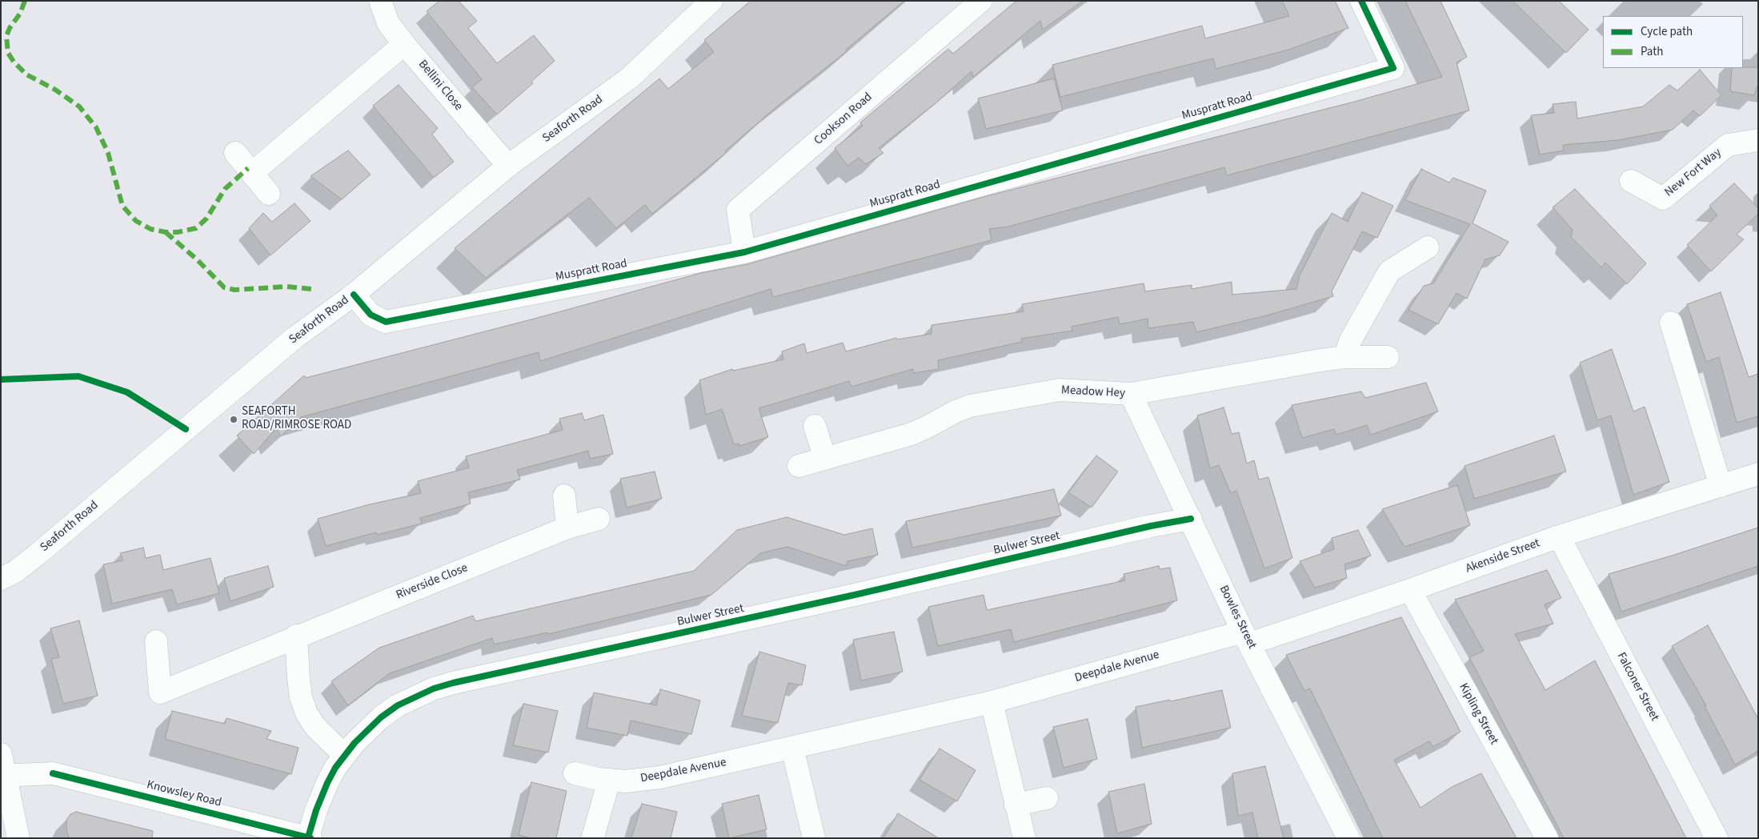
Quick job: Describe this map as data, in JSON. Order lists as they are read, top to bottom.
{
  "streets": {
    "main road": [
      "Bellini Close",
      "Muspratt Road",
      "Seaforth Road",
      "Cookson Road",
      "New Fort Way",
      "Meadow Hey",
      "Bulwer Street",
      "Akenside Street",
      "Riverside Close",
      "Bowles Street",
      "Deepdale Avenue",
      "Falconer Street",
      "Kipling Street",
      "Knowsley Road"
    ]
  },
  "crossings": [
    ["Bellini Close", "Seaforth Road"],
    ["Muspratt Road", "Seaforth Road"],
    ["Muspratt Road", "Cookson Road"],
    ["Meadow Hey", "Bowles Street"],
    ["Bulwer Street", "Bowles Street"],
    ["Bulwer Street", "Knowsley Road"],
    ["Akenside Street", "Bowles Street"],
    ["Akenside Street", "Deepdale Avenue"],
    ["Akenside Street", "Falconer Street"],
    ["Akenside Street", "Kipling Street"],
    ["Bowles Street", "Deepdale Avenue"]
  ],
  "places": ["SEAFORTH ROAD/RIMROSE ROAD"],
  "legend": ["Cycle path", "Path"]
}
